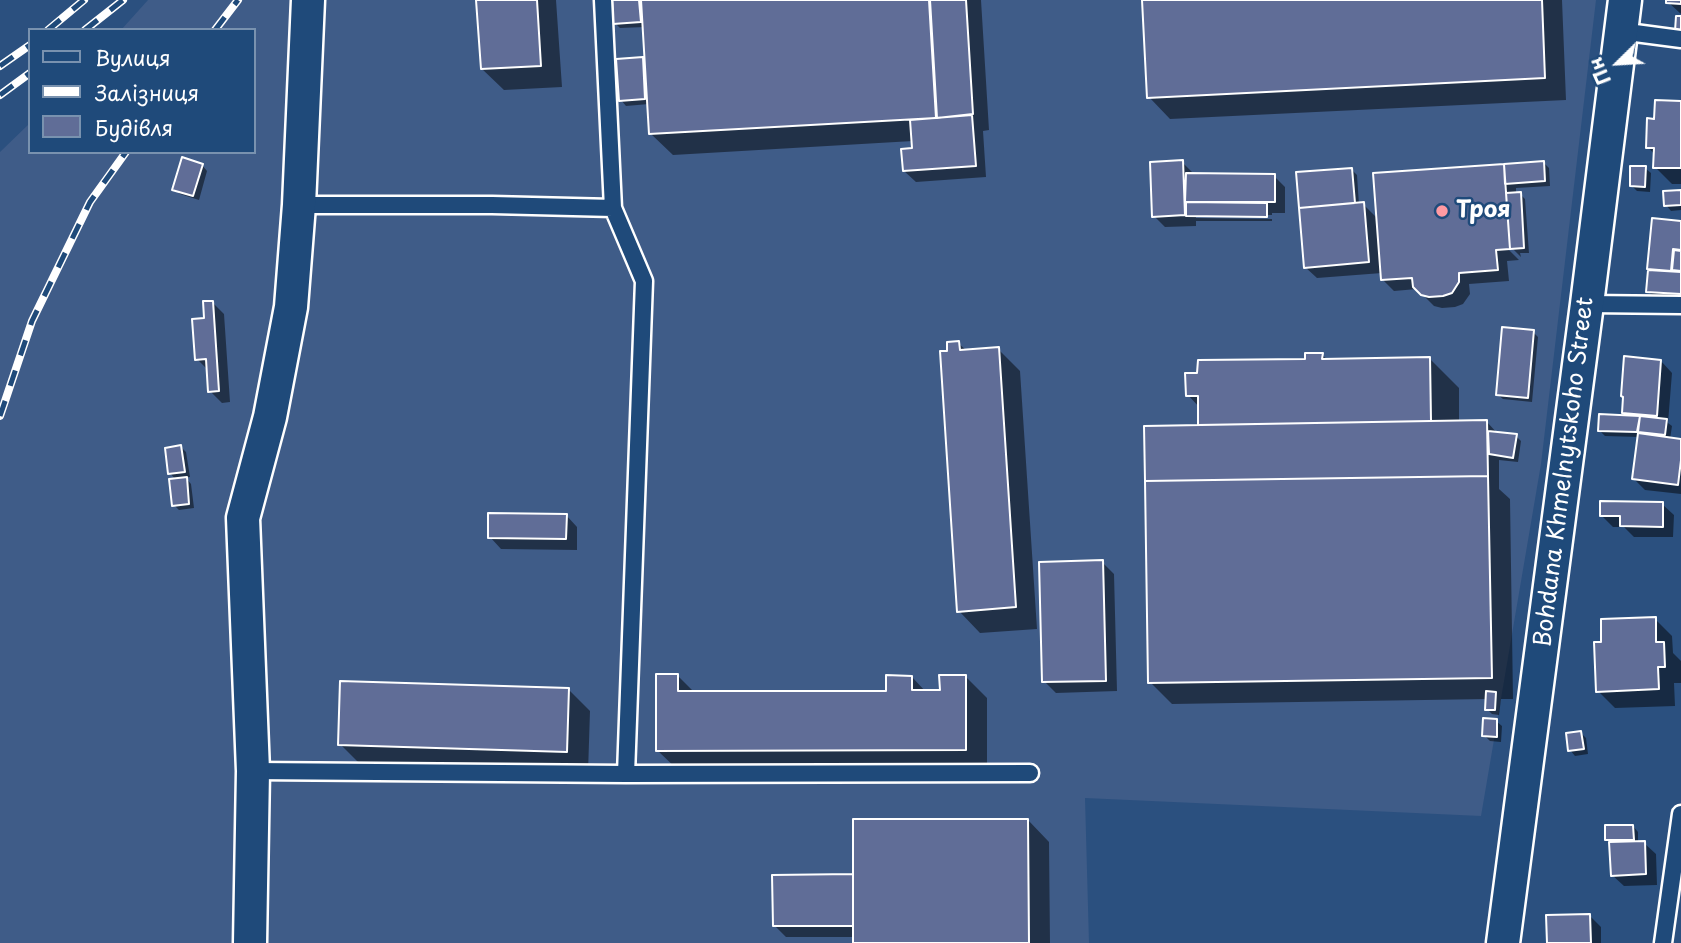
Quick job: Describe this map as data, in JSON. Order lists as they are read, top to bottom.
{
  "streets": {
    "street": ["Bohdana Khmelnytskoho Street"]
  },
  "places": ["Троя"],
  "legend": ["Вулиця", "Залізниця", "Будівля"],
  "north": "bottom left"
}
